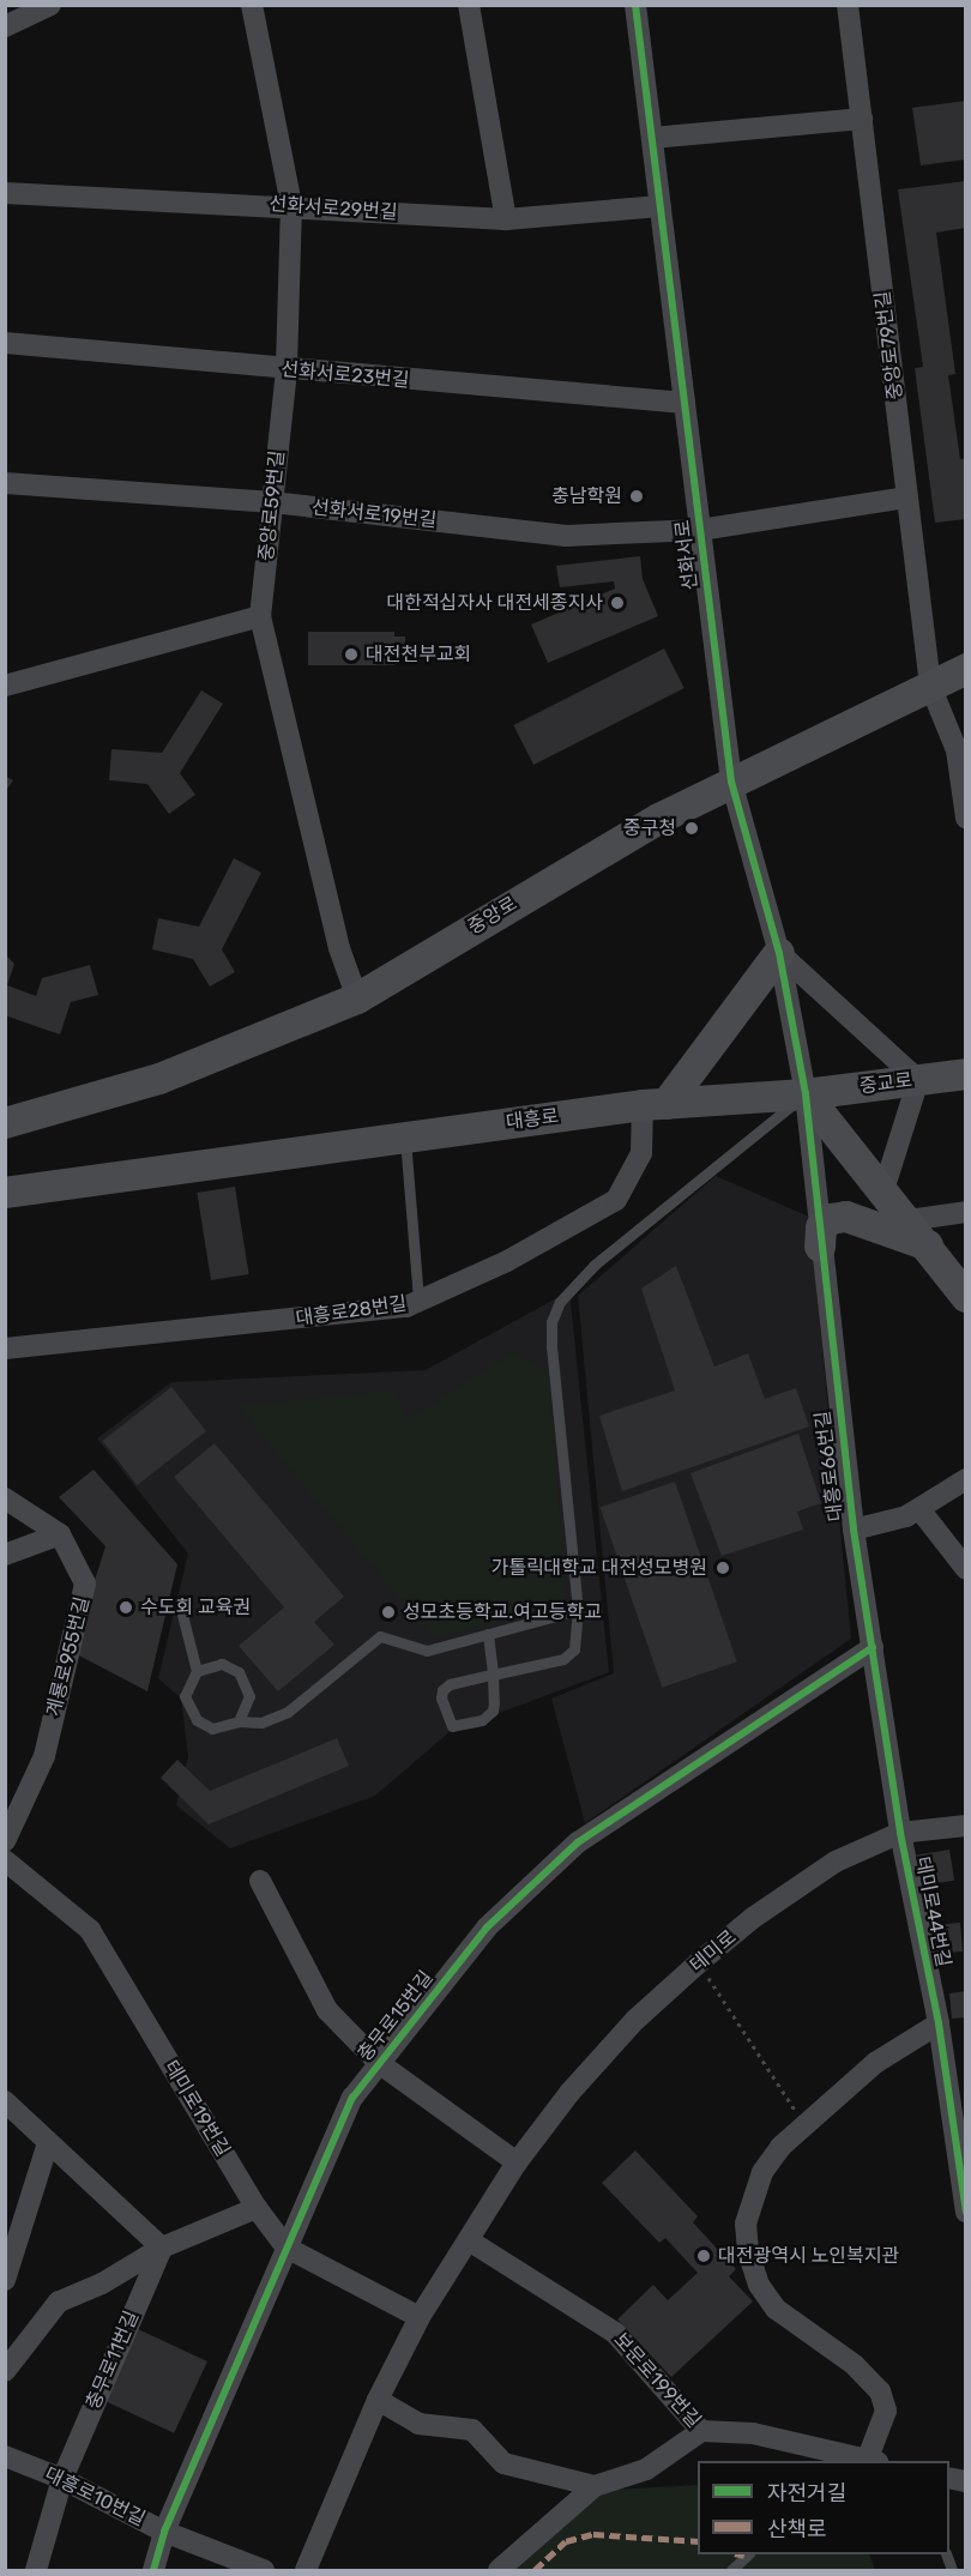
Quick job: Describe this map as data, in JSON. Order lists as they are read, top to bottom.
{
  "streets": {
    "main road": ["중앙로", "중교로", "대흥로"],
    "street": [
      "선화서로29번길",
      "중앙로79번길",
      "선화서로23번길",
      "중앙로59번길",
      "선화서로19번길",
      "선화서로",
      "대흥로28번길",
      "대흥로66번길",
      "계룡로955번길",
      "테미로44번길",
      "테미로",
      "충무로15번길",
      "테미로19번길",
      "충무로11번길",
      "보문로199번길",
      "대흥로10번길"
    ]
  },
  "crossings": [
    ["선화서로29번길", "중앙로59번길"],
    ["선화서로29번길", "선화서로"],
    ["중앙로79번길", "선화서로19번길"],
    ["중앙로79번길", "중앙로"],
    ["선화서로23번길", "중앙로59번길"],
    ["선화서로23번길", "선화서로"],
    ["중앙로59번길", "선화서로19번길"],
    ["중앙로59번길", "중앙로"],
    ["선화서로19번길", "선화서로"],
    ["선화서로", "중앙로"],
    ["선화서로", "중교로"],
    ["선화서로", "대흥로"],
    ["선화서로", "대흥로66번길"],
    ["중교로", "대흥로"],
    ["중교로", "대흥로66번길"],
    ["대흥로", "대흥로28번길"],
    ["대흥로", "대흥로66번길"],
    ["대흥로66번길", "테미로44번길"],
    ["대흥로66번길", "테미로"],
    ["대흥로66번길", "충무로15번길"],
    ["테미로44번길", "테미로"],
    ["테미로", "테미로19번길"],
    ["테미로", "보문로199번길"],
    ["충무로15번길", "테미로19번길"],
    ["충무로15번길", "대흥로10번길"],
    ["충무로11번길", "대흥로10번길"]
  ],
  "places": [
    "충남학원",
    "대한적십자사 대전세종지사",
    "대전천부교회",
    "중구청",
    "가톨릭대학교 대전성모병원",
    "수도회 교육권",
    "성모초등학교.여고등학교",
    "대전광역시 노인복지관"
  ],
  "legend": ["자전거길", "산책로"]
}
